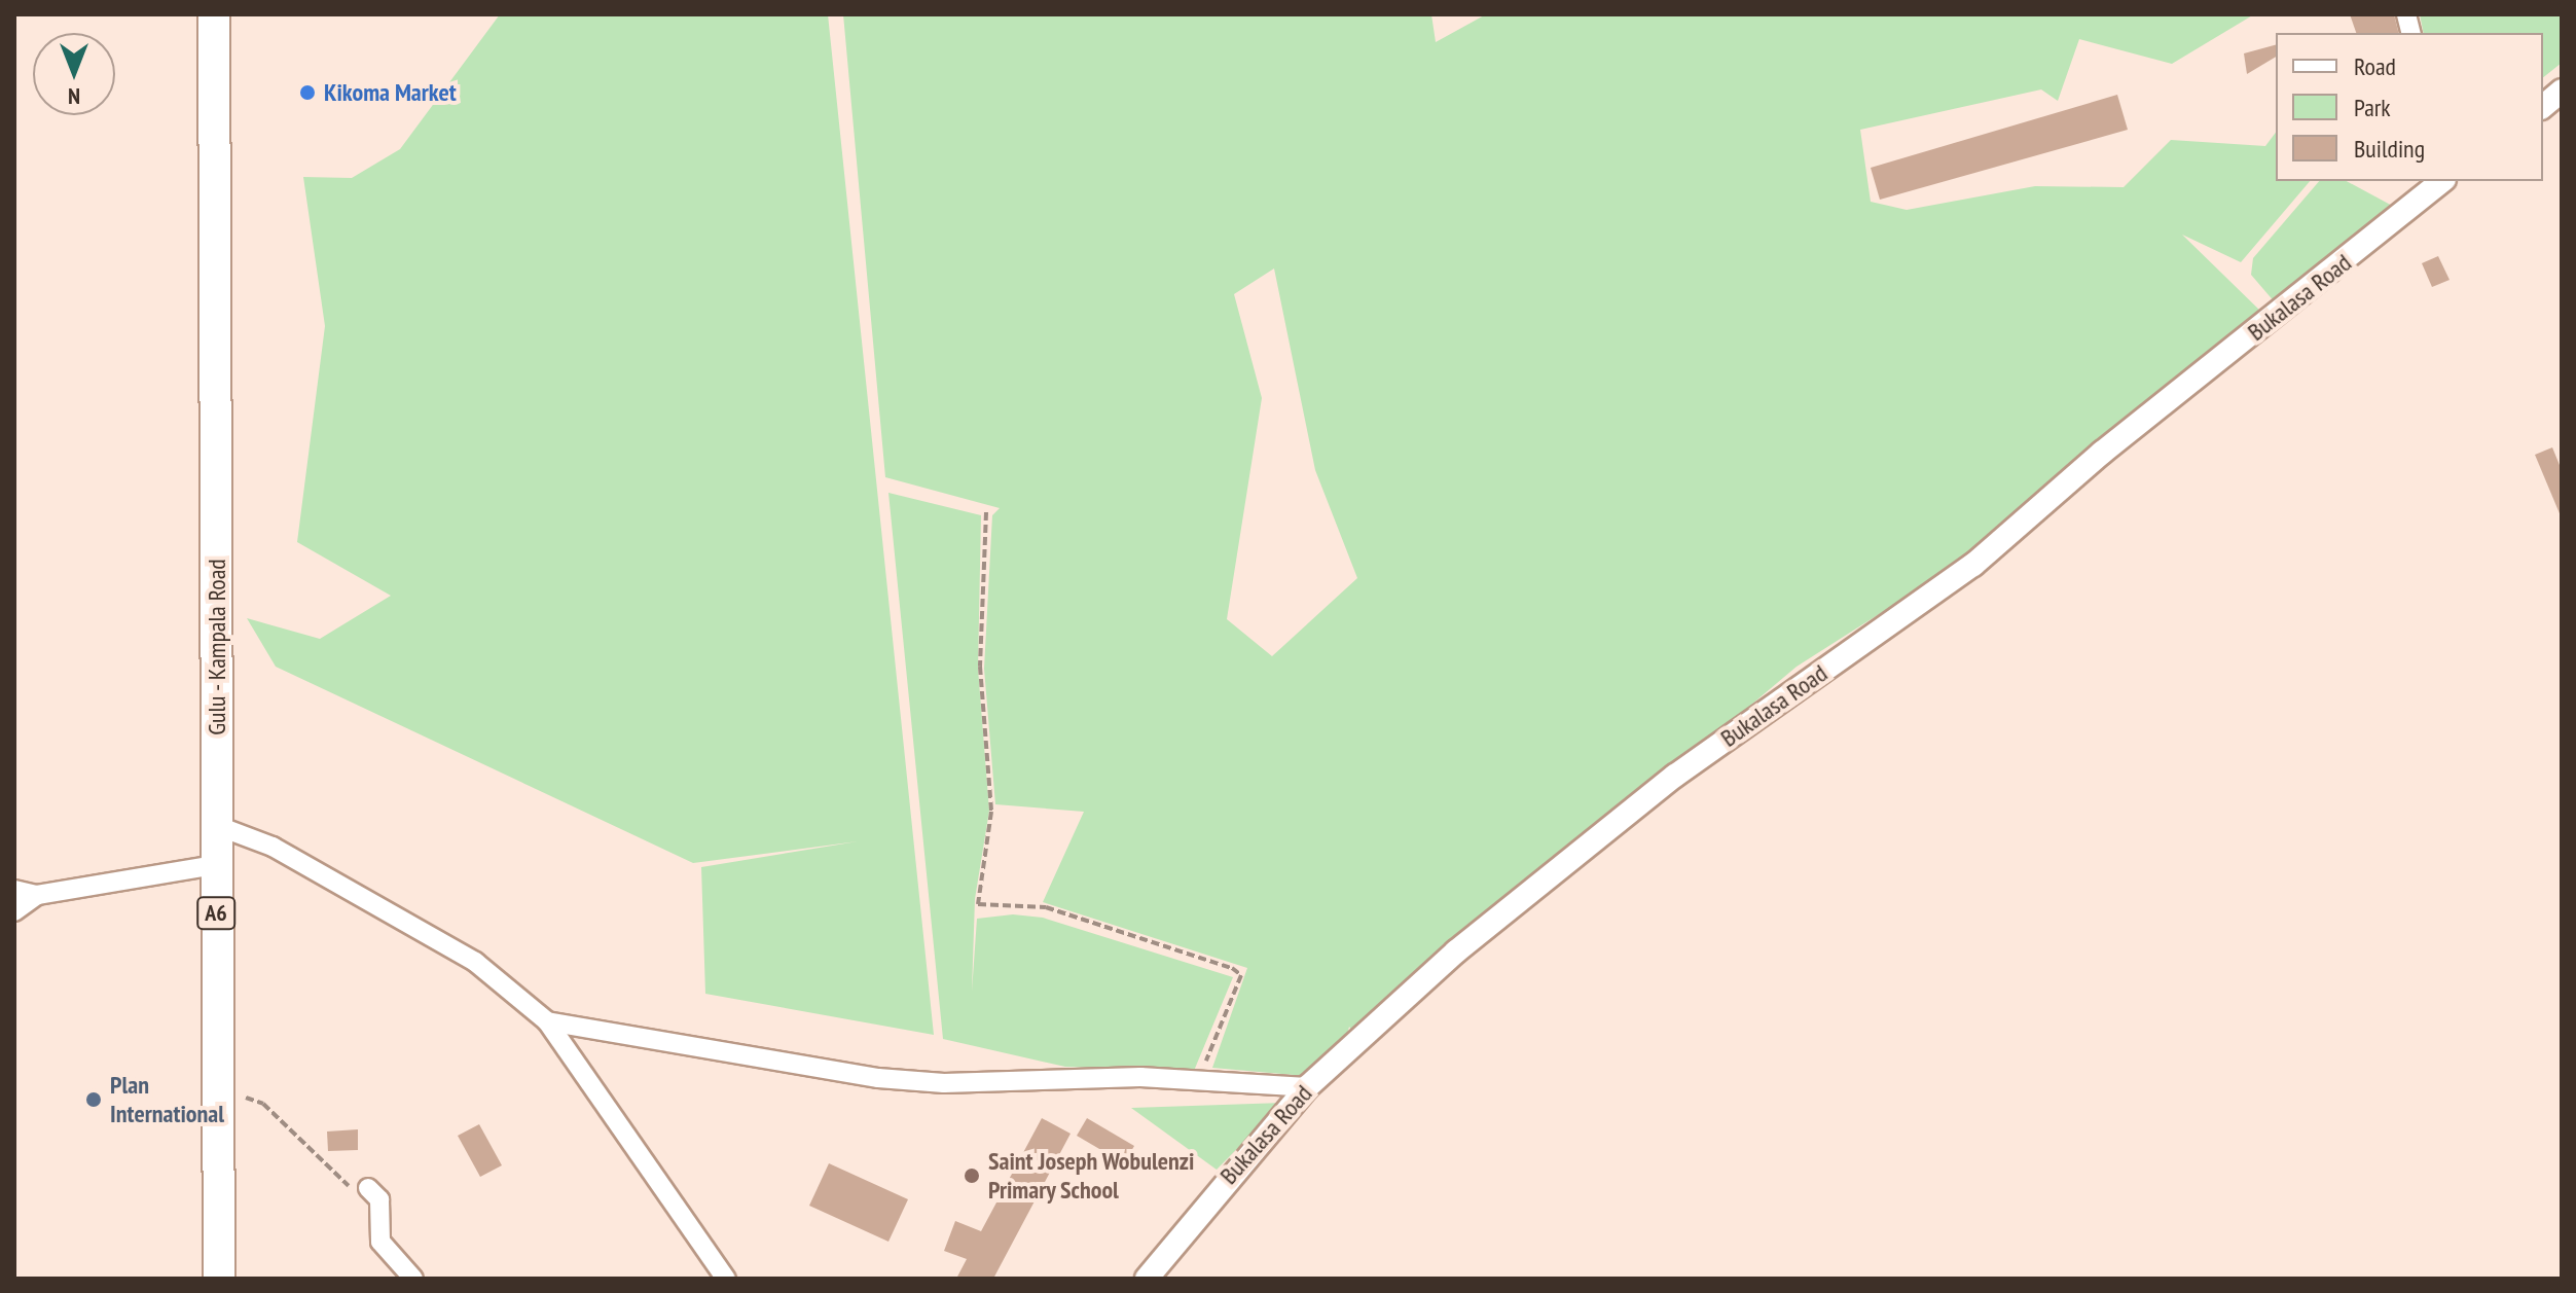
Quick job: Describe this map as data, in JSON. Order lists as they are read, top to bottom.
{
  "streets": {
    "main road": ["Gulu - Kampala Road", "A6"],
    "street": ["Bukalasa Road"]
  },
  "places": ["Kikoma Market", "Plan International", "Saint Joseph Wobulenzi Primary School"],
  "legend": ["Road", "Park", "Building"],
  "north": "bottom"
}
